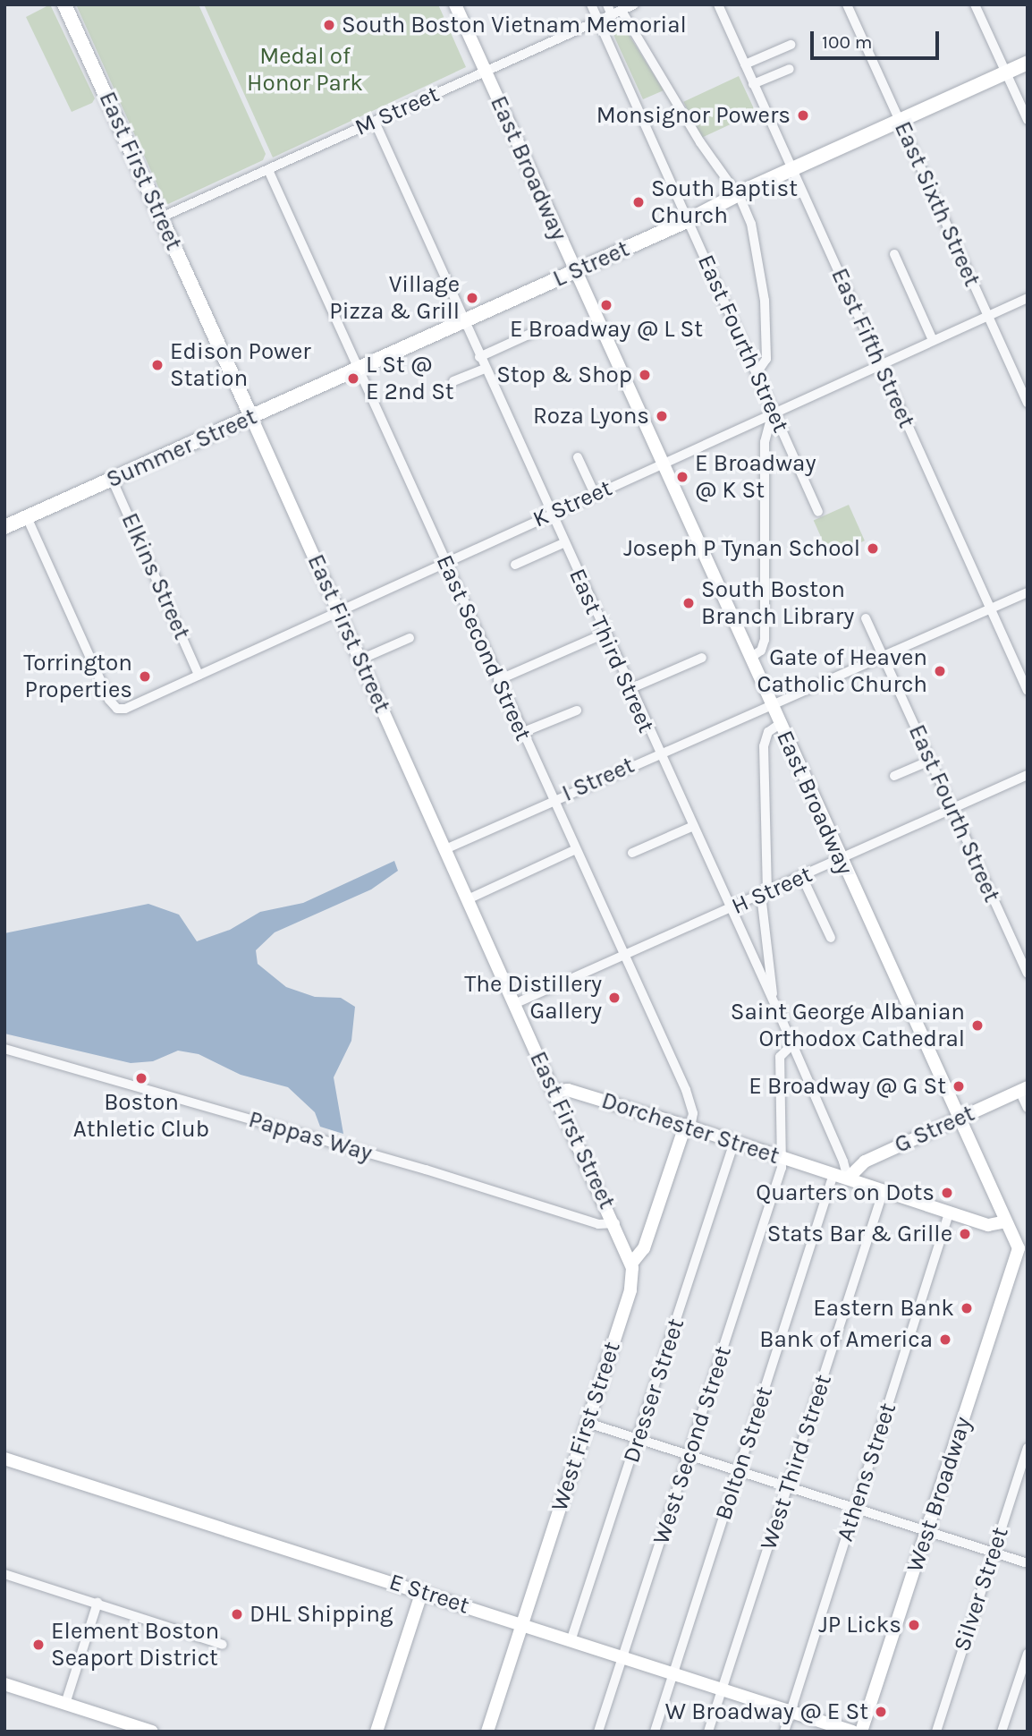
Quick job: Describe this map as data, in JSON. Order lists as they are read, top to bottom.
{
  "streets": {
    "main road": [
      "East Broadway",
      "East First Street",
      "L Street",
      "Summer Street",
      "Dorchester Street",
      "G Street",
      "West First Street",
      "West Broadway",
      "E Street"
    ],
    "street": [
      "M Street",
      "East Sixth Street",
      "East Fourth Street",
      "East Fifth Street",
      "K Street",
      "Elkins Street",
      "East Second Street",
      "East Third Street",
      "I Street",
      "H Street",
      "Pappas Way",
      "Dresser Street",
      "West Second Street",
      "Bolton Street",
      "West Third Street",
      "Athens Street",
      "Silver Street"
    ]
  },
  "crossings": [
    ["M Street", "East Broadway"],
    ["M Street", "East First Street"],
    ["M Street", "East Fourth Street"],
    ["M Street", "East Second Street"],
    ["M Street", "East Third Street"],
    ["East Broadway", "L Street"],
    ["East Broadway", "K Street"],
    ["East Broadway", "I Street"],
    ["East Broadway", "H Street"],
    ["East Broadway", "Dorchester Street"],
    ["East Broadway", "G Street"],
    ["East Broadway", "West Broadway"],
    ["East First Street", "Summer Street"],
    ["East First Street", "K Street"],
    ["East First Street", "I Street"],
    ["East First Street", "H Street"],
    ["East First Street", "Dorchester Street"],
    ["East First Street", "Pappas Way"],
    ["East First Street", "West First Street"],
    ["East Sixth Street", "L Street"],
    ["East Sixth Street", "K Street"],
    ["L Street", "East Fourth Street"],
    ["L Street", "East Fifth Street"],
    ["L Street", "Summer Street"],
    ["L Street", "East Second Street"],
    ["L Street", "East Third Street"],
    ["East Fourth Street", "K Street"],
    ["East Fourth Street", "I Street"],
    ["East Fourth Street", "H Street"],
    ["East Fifth Street", "K Street"],
    ["East Fifth Street", "I Street"],
    ["Summer Street", "K Street"],
    ["Summer Street", "Elkins Street"],
    ["Summer Street", "East Second Street"],
    ["K Street", "Elkins Street"],
    ["K Street", "East Second Street"],
    ["K Street", "East Third Street"],
    ["East Second Street", "I Street"],
    ["East Second Street", "H Street"],
    ["East Second Street", "Dorchester Street"],
    ["East Second Street", "West First Street"],
    ["East Third Street", "I Street"],
    ["East Third Street", "H Street"],
    ["East Third Street", "Dorchester Street"],
    ["East Third Street", "G Street"],
    ["Dorchester Street", "G Street"],
    ["Dorchester Street", "Dresser Street"],
    ["Dorchester Street", "West First Street"],
    ["Dorchester Street", "West Second Street"],
    ["Dorchester Street", "Bolton Street"],
    ["Dorchester Street", "West Third Street"],
    ["Dorchester Street", "Athens Street"],
    ["Dresser Street", "E Street"],
    ["West First Street", "E Street"],
    ["West Second Street", "E Street"],
    ["Bolton Street", "E Street"],
    ["West Third Street", "E Street"],
    ["Athens Street", "E Street"]
  ],
  "parks": ["Medal of Honor Park"],
  "places": [
    "South Boston Vietnam Memorial",
    "Monsignor Powers",
    "South Baptist Church",
    "Village Pizza & Grill",
    "E Broadway @ L St",
    "Edison Power Station",
    "Stop & Shop",
    "L St @ E 2nd St",
    "Roza Lyons",
    "E Broadway @ K St",
    "Joseph P Tynan School",
    "South Boston Branch Library",
    "Gate of Heaven Catholic Church",
    "Torrington Properties",
    "The Distillery Gallery",
    "Saint George Albanian Orthodox Cathedral",
    "Boston Athletic Club",
    "E Broadway @ G St",
    "Quarters on Dots",
    "Stats Bar & Grille",
    "Eastern Bank",
    "Bank of America",
    "DHL Shipping",
    "JP Licks",
    "Element Boston Seaport District",
    "W Broadway @ E St"
  ],
  "scale_bar": "100 m"
}
